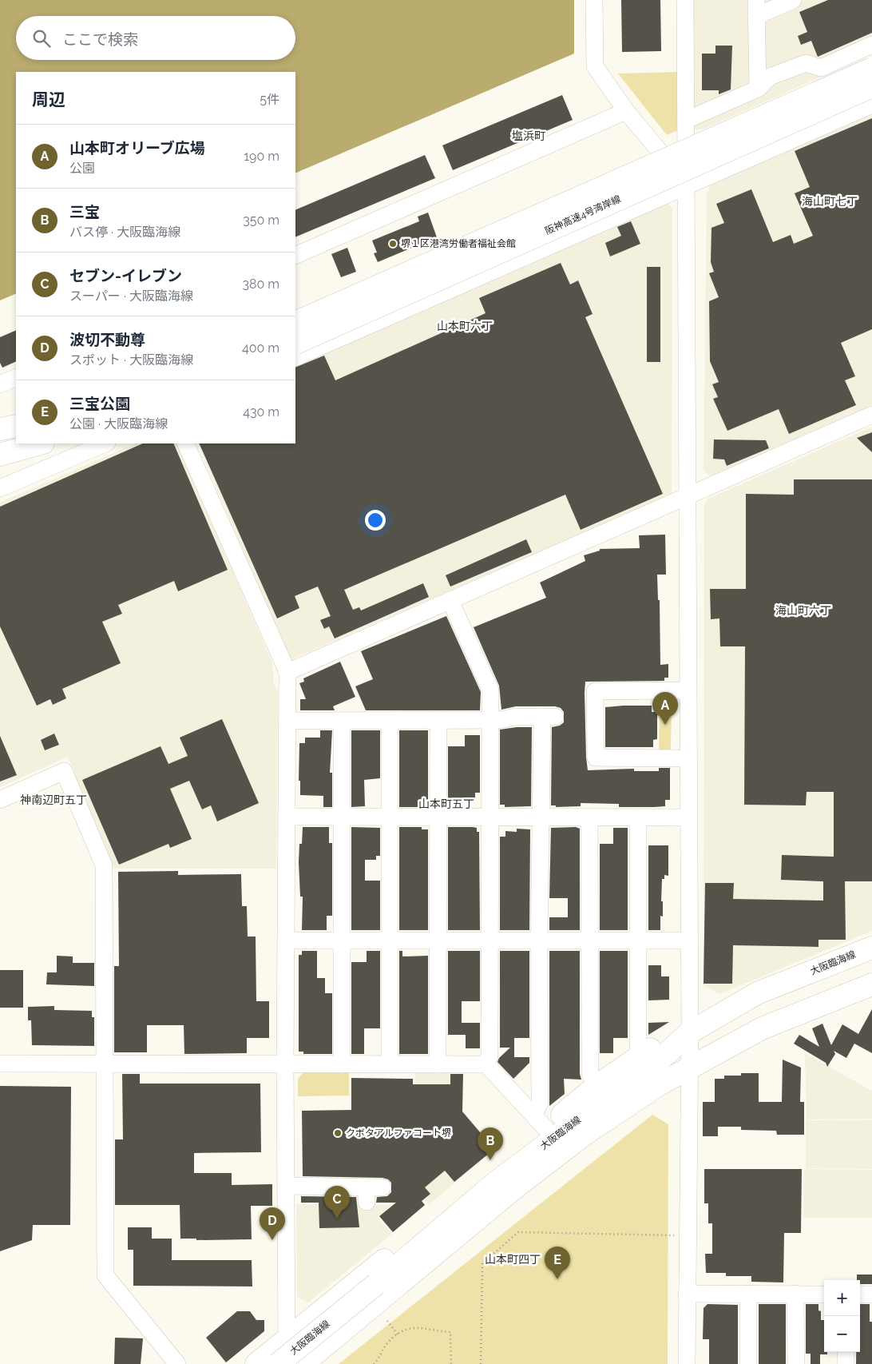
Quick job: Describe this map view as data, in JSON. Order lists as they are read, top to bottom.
{
  "streets": {
    "main road": ["阪神高速4号湾岸線", "大阪臨海線"]
  },
  "districts": [
    "塩浜町",
    "海山町七丁",
    "山本町六丁",
    "海山町六丁",
    "神南辺町五丁",
    "山本町五丁",
    "山本町四丁"
  ],
  "places": ["堺１区港湾労働者福祉会館", "クボタアルファコート堺"],
  "page": {
    "search": "ここで検索",
    "heading": ["周辺", "5件"],
    "list": [
      {
        "mark": "A",
        "name": "山本町オリーブ広場",
        "note": "公園",
        "value": "190 m"
      },
      {
        "mark": "B",
        "name": "三宝",
        "note": "バス停 · 大阪臨海線",
        "value": "350 m"
      },
      {
        "mark": "C",
        "name": "セブン-イレブン",
        "note": "スーパー · 大阪臨海線",
        "value": "380 m"
      },
      {
        "mark": "D",
        "name": "波切不動尊",
        "note": "スポット · 大阪臨海線",
        "value": "400 m"
      },
      {
        "mark": "E",
        "name": "三宝公園",
        "note": "公園 · 大阪臨海線",
        "value": "430 m"
      }
    ],
    "pins": [
      "A",
      "B",
      "C",
      "D",
      "E"
    ],
    "map_buttons": ["+", "−"]
  }
}
